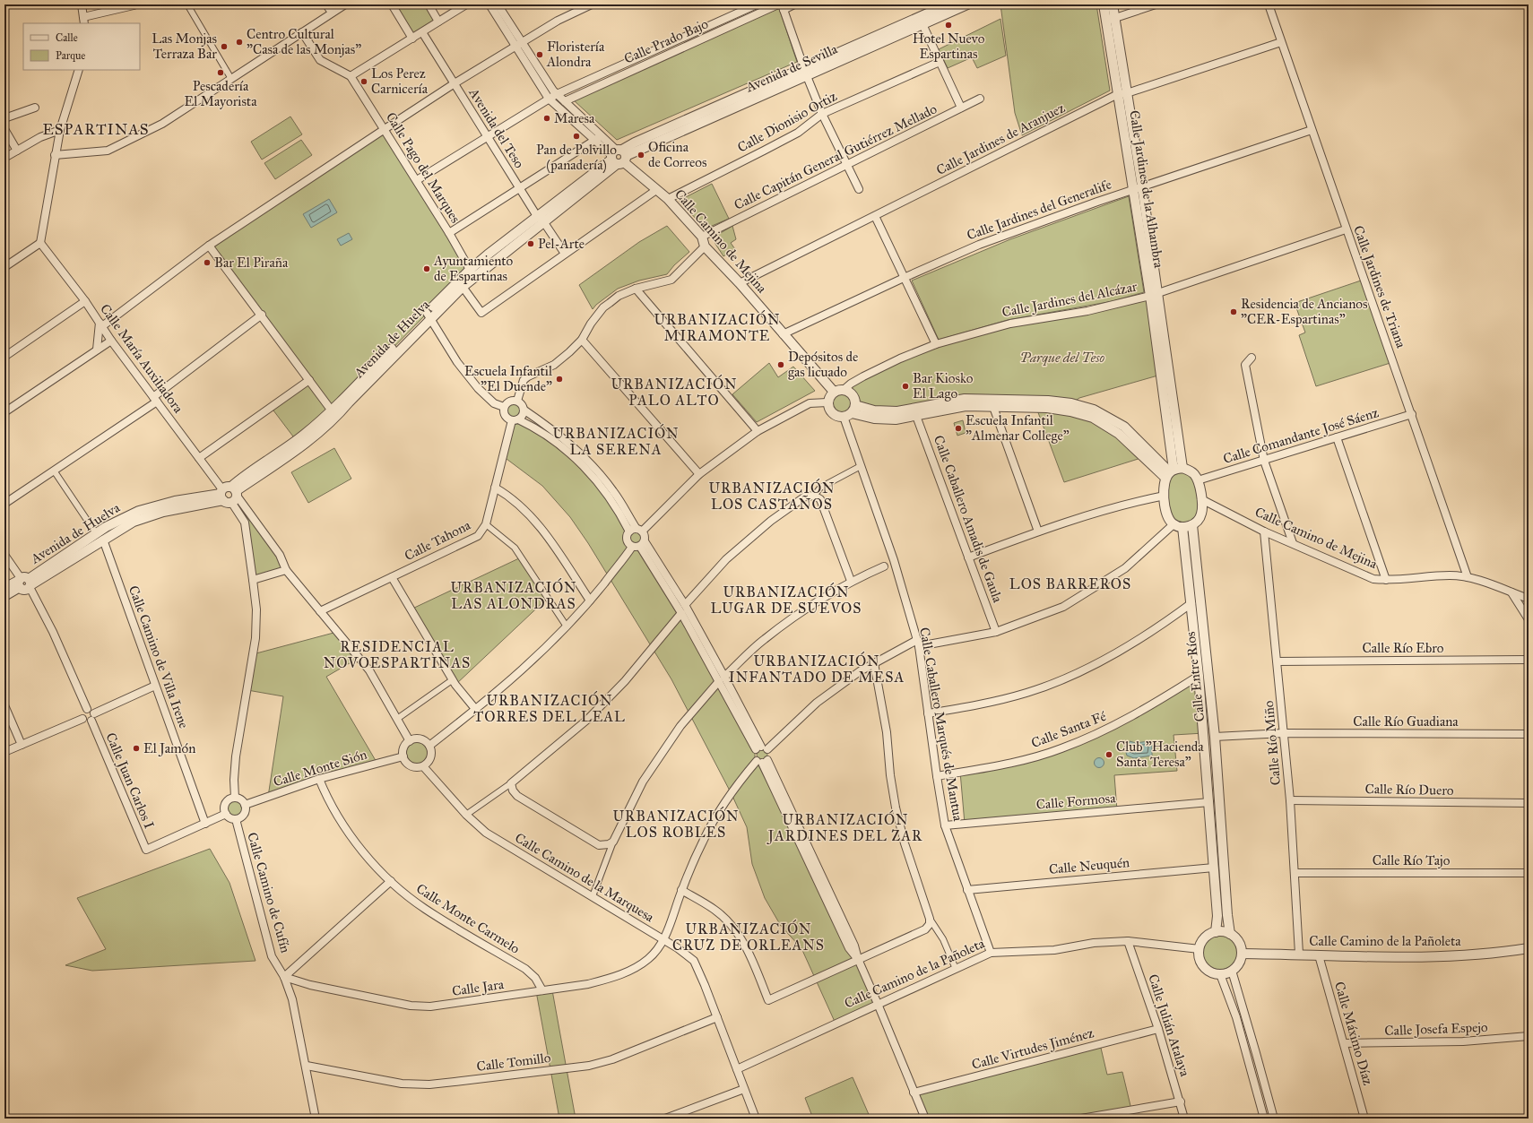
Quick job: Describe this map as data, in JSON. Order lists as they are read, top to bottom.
{
  "streets": {
    "street": [
      "Calle Prado Bajo",
      "Avenida de Sevilla",
      "Calle Dionisio Ortiz",
      "Avenida del Teso",
      "Calle Jardines de Aranjuez",
      "Calle Capitán General Gutiérrez Mellado",
      "Calle Pago del Marques",
      "Calle Jardines de la Alhambra",
      "Calle Jardines del Generalife",
      "Calle Camino de Mejina",
      "Calle Jardines de Triana",
      "Calle Jardines del Alcázar",
      "Avenida de Huelva",
      "Calle María Auxiliadora",
      "Calle Comandante José Sáenz",
      "Calle Caballero Amadis de Gaula",
      "Calle Tahona",
      "Calle Río Ebro",
      "Calle Camino de Villa Irene",
      "Calle Entre Ríos",
      "Calle Río Guadiana",
      "Calle Caballero Marqués de Mantua",
      "Calle Santa Fé",
      "Calle Río Miño",
      "Calle Monte Sión",
      "Calle Juan Carlos I",
      "Calle Río Duero",
      "Calle Formosa",
      "Calle Río Tajo",
      "Calle Neuquén",
      "Calle Camino de la Marquesa",
      "Calle Camino de Cufín",
      "Calle Monte Carmelo",
      "Calle Camino de la Pañoleta",
      "Calle Jara",
      "Calle Julián Atalaya",
      "Calle Josefa Espejo",
      "Calle Máximo Díaz",
      "Calle Virtudes Jiménez",
      "Calle Tomillo"
    ]
  },
  "crossings": [
    ["Calle Prado Bajo", "Avenida del Teso"],
    ["Calle Prado Bajo", "Calle Pago del Marques"],
    ["Calle Prado Bajo", "Calle Camino de Mejina"],
    ["Avenida de Sevilla", "Calle Camino de Mejina"],
    ["Avenida de Sevilla", "Avenida de Huelva"],
    ["Calle Dionisio Ortiz", "Calle Camino de Mejina"],
    ["Avenida del Teso", "Avenida de Huelva"],
    ["Calle Jardines de Aranjuez", "Calle Jardines de la Alhambra"],
    ["Calle Jardines de Aranjuez", "Calle Camino de Mejina"],
    ["Calle Jardines de Aranjuez", "Calle Jardines de Triana"],
    ["Calle Capitán General Gutiérrez Mellado", "Calle Camino de Mejina"],
    ["Calle Pago del Marques", "Avenida de Huelva"],
    ["Calle Jardines de la Alhambra", "Calle Jardines del Generalife"],
    ["Calle Jardines de la Alhambra", "Calle Camino de Mejina"],
    ["Calle Jardines de la Alhambra", "Calle Jardines del Alcázar"],
    ["Calle Jardines de la Alhambra", "Calle Comandante José Sáenz"],
    ["Calle Jardines de la Alhambra", "Calle Entre Ríos"],
    ["Calle Jardines del Generalife", "Calle Camino de Mejina"],
    ["Calle Jardines del Generalife", "Calle Jardines de Triana"],
    ["Calle Camino de Mejina", "Calle Jardines de Triana"],
    ["Calle Camino de Mejina", "Calle Jardines del Alcázar"],
    ["Calle Camino de Mejina", "Avenida de Huelva"],
    ["Calle Camino de Mejina", "Calle Comandante José Sáenz"],
    ["Calle Camino de Mejina", "Calle Entre Ríos"],
    ["Calle Camino de Mejina", "Calle Caballero Marqués de Mantua"],
    ["Calle Camino de Mejina", "Calle Río Miño"],
    ["Calle Jardines de Triana", "Calle Jardines del Alcázar"],
    ["Calle Jardines de Triana", "Calle Comandante José Sáenz"],
    ["Calle Jardines del Alcázar", "Calle Caballero Marqués de Mantua"],
    ["Avenida de Huelva", "Calle María Auxiliadora"],
    ["Avenida de Huelva", "Calle Camino de Villa Irene"],
    ["Calle Comandante José Sáenz", "Calle Entre Ríos"],
    ["Calle Río Ebro", "Calle Río Miño"],
    ["Calle Camino de Villa Irene", "Calle Juan Carlos I"],
    ["Calle Entre Ríos", "Calle Río Guadiana"],
    ["Calle Entre Ríos", "Calle Santa Fé"],
    ["Calle Entre Ríos", "Calle Formosa"],
    ["Calle Entre Ríos", "Calle Neuquén"],
    ["Calle Entre Ríos", "Calle Camino de la Pañoleta"],
    ["Calle Río Guadiana", "Calle Río Miño"],
    ["Calle Caballero Marqués de Mantua", "Calle Santa Fé"],
    ["Calle Caballero Marqués de Mantua", "Calle Formosa"],
    ["Calle Caballero Marqués de Mantua", "Calle Neuquén"],
    ["Calle Caballero Marqués de Mantua", "Calle Camino de la Pañoleta"],
    ["Calle Río Miño", "Calle Río Duero"],
    ["Calle Río Miño", "Calle Río Tajo"],
    ["Calle Río Miño", "Calle Camino de la Pañoleta"],
    ["Calle Monte Sión", "Calle Camino de la Marquesa"],
    ["Calle Monte Sión", "Calle Camino de Cufín"],
    ["Calle Monte Sión", "Calle Monte Carmelo"],
    ["Calle Camino de la Marquesa", "Calle Camino de la Pañoleta"],
    ["Calle Camino de la Marquesa", "Calle Jara"],
    ["Calle Camino de la Marquesa", "Calle Tomillo"],
    ["Calle Camino de Cufín", "Calle Jara"],
    ["Calle Camino de Cufín", "Calle Tomillo"],
    ["Calle Monte Carmelo", "Calle Jara"],
    ["Calle Camino de la Pañoleta", "Calle Julián Atalaya"],
    ["Calle Camino de la Pañoleta", "Calle Máximo Díaz"],
    ["Calle Julián Atalaya", "Calle Virtudes Jiménez"],
    ["Calle Josefa Espejo", "Calle Máximo Díaz"]
  ],
  "districts": [
    "ESPARTINAS",
    "URBANIZACIÓN MIRAMONTE",
    "URBANIZACIÓN PALO ALTO",
    "URBANIZACIÓN LA SERENA",
    "URBANIZACIÓN LOS CASTAÑOS",
    "LOS BARREROS",
    "URBANIZACIÓN LAS ALONDRAS",
    "URBANIZACIÓN LUGAR DE SUEVOS",
    "RESIDENCIAL NOVOESPARTINAS",
    "URBANIZACIÓN INFANTADO DE MESA",
    "URBANIZACIÓN TORRES DEL LEAL",
    "URBANIZACIÓN LOS ROBLES",
    "URBANIZACIÓN JARDINES DEL ZAR",
    "URBANIZACIÓN CRUZ DE ORLEANS"
  ],
  "parks": ["Parque del Teso"],
  "places": [
    "Hotel Nuevo Espartinas",
    "Centro Cultural \"Casa de las Monjas\"",
    "Las Monjas Terraza Bar",
    "Floristería Alondra",
    "Pescadería El Mayorista",
    "Los Perez Carnicería",
    "Maresa",
    "Pan de Polvillo (panadería)",
    "Oficina de Correos",
    "Pel-Arte",
    "Bar El Piraña",
    "Ayuntamiento de Espartinas",
    "Residencia de Ancianos \"CER-Espartinas\"",
    "Depósitos de gas licuado",
    "Escuela Infantil \"El Duende\"",
    "Bar Kiosko El Lago",
    "Escuela Infantil \"Almenar College\"",
    "El Jamón",
    "Club \"Hacienda Santa Teresa\""
  ],
  "legend": ["Calle", "Parque"]
}
